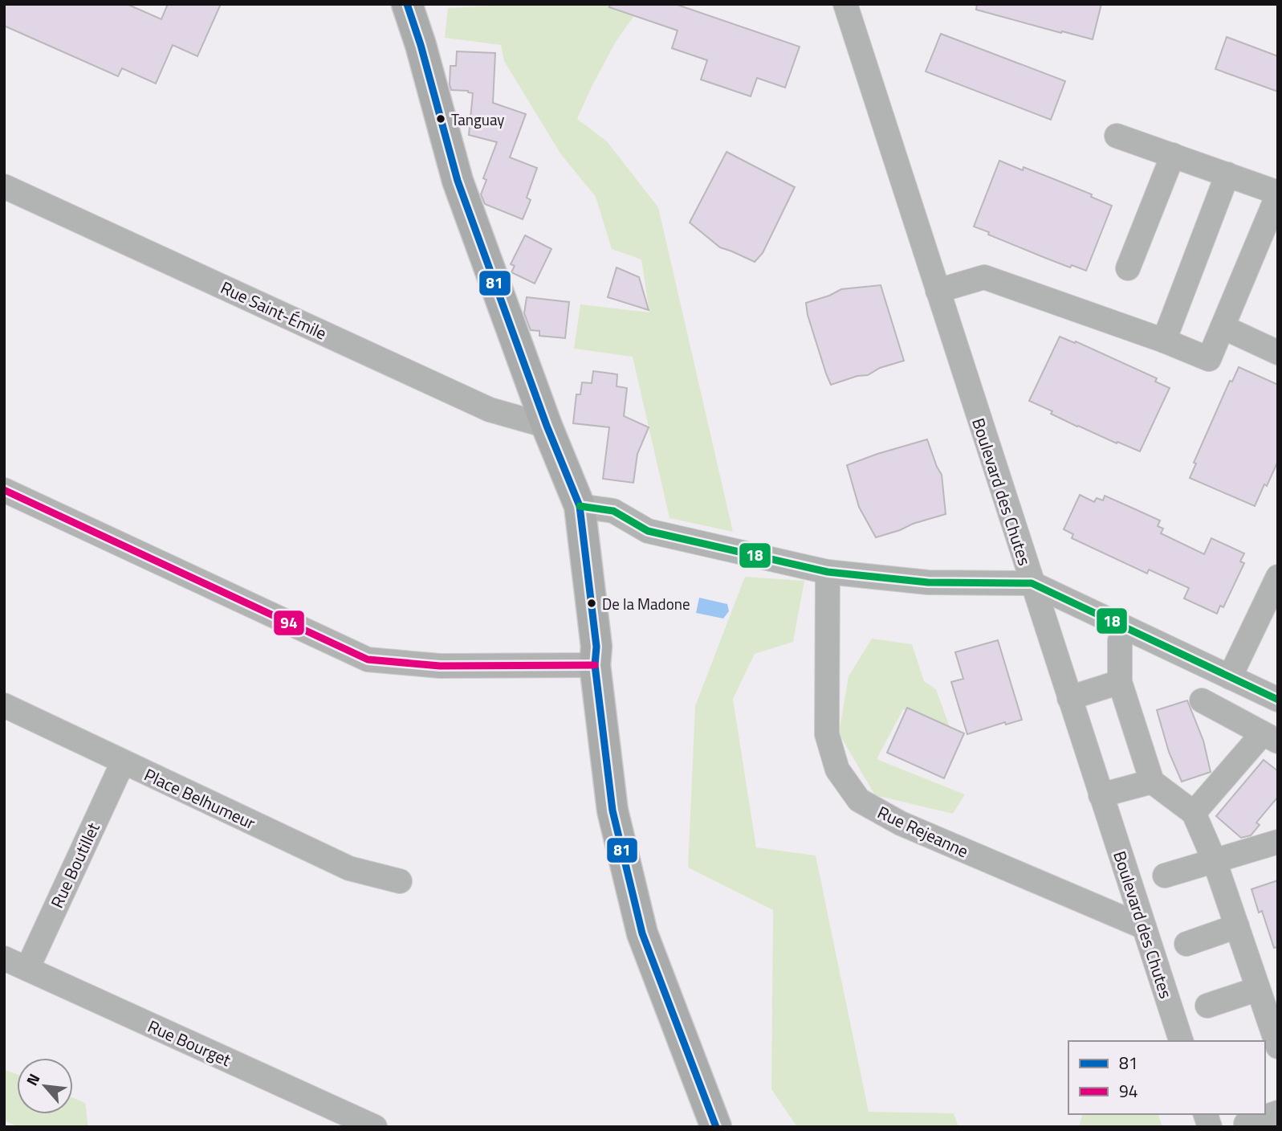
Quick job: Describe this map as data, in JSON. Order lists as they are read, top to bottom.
{
  "streets": {
    "street": [
      "Rue Saint-Émile",
      "Boulevard des Chutes",
      "Place Belhumeur",
      "Rue Rejeanne",
      "Rue Boutillet",
      "Rue Bourget"
    ]
  },
  "crossings": [
    ["Boulevard des Chutes", "Rue Rejeanne"],
    ["Place Belhumeur", "Rue Boutillet"],
    ["Rue Boutillet", "Rue Bourget"]
  ],
  "places": ["Tanguay", "De la Madone"],
  "lines": ["transit line 81", "transit line 94", "transit line 18"],
  "legend": ["81", "94"],
  "north": "top left"
}
